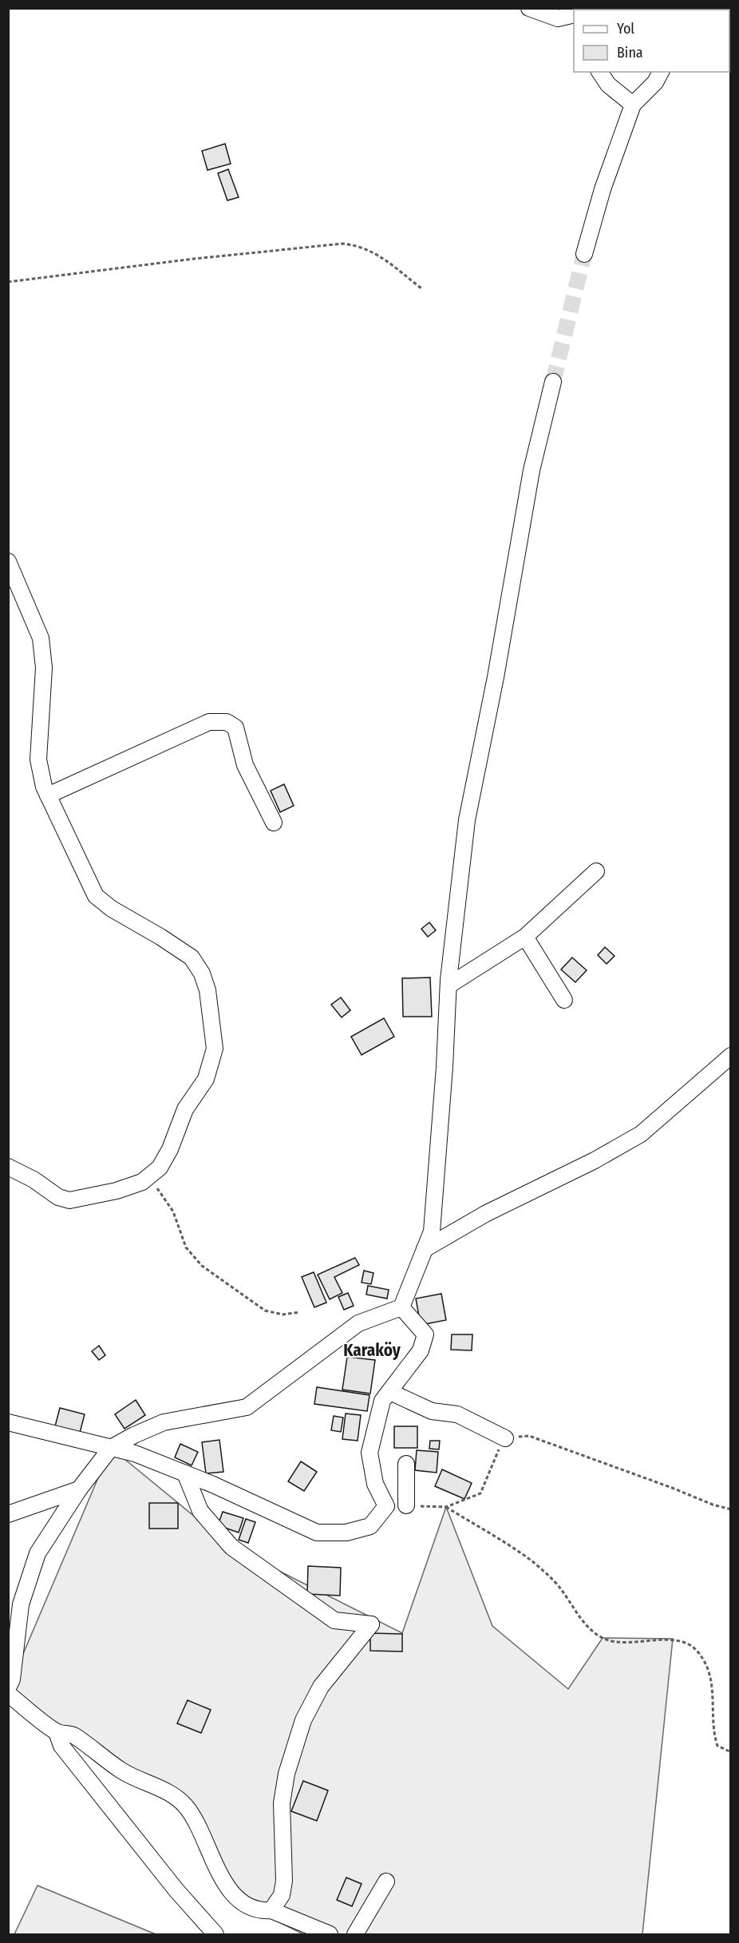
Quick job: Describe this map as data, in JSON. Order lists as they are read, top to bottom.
{
  "districts": ["Karaköy"],
  "legend": ["Yol", "Bina"]
}
